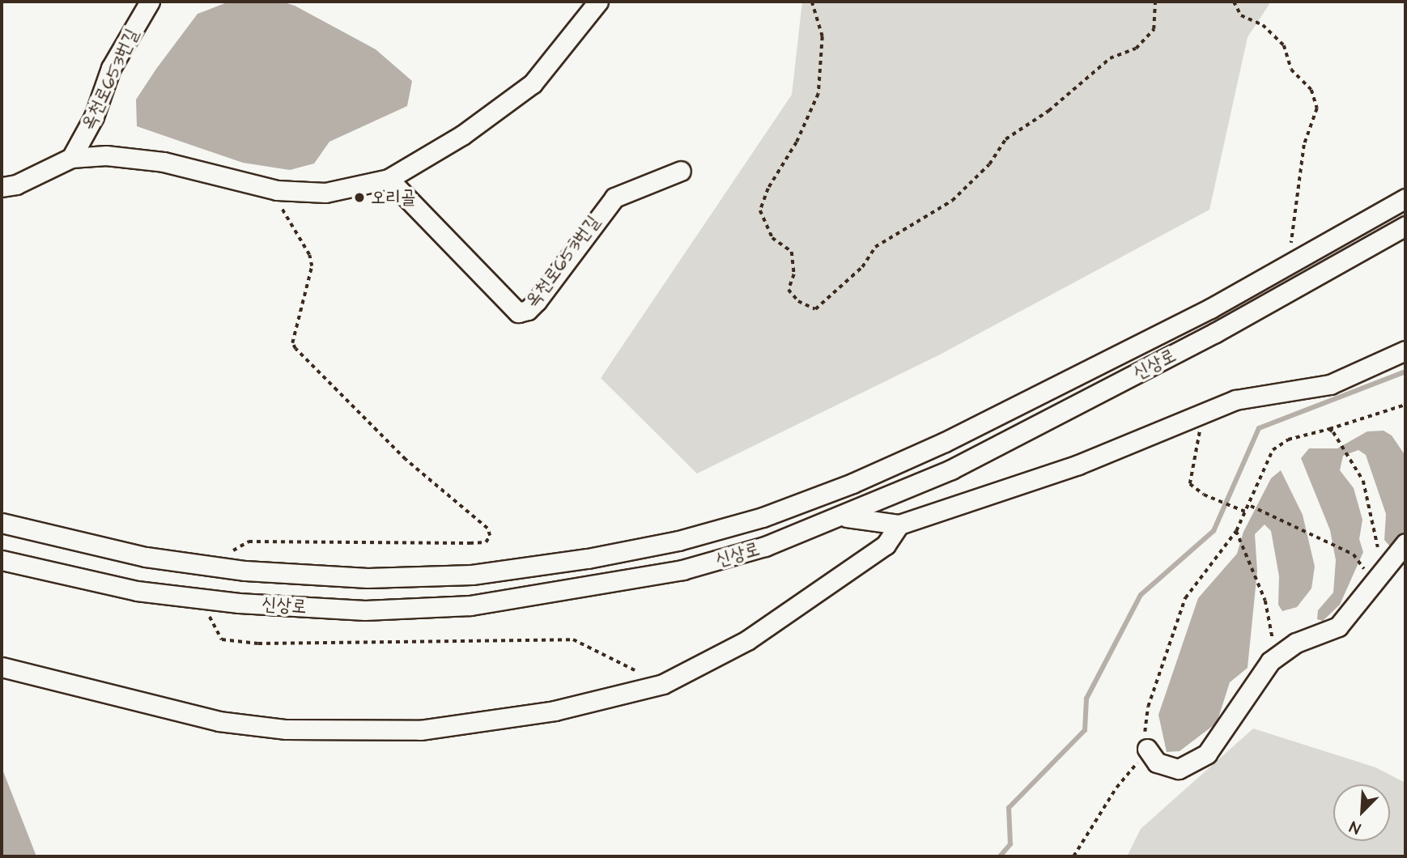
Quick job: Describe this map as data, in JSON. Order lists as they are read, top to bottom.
{
  "streets": {
    "street": ["옥천로653번길", "신상로"]
  },
  "places": ["오리골"],
  "north": "bottom left"
}
